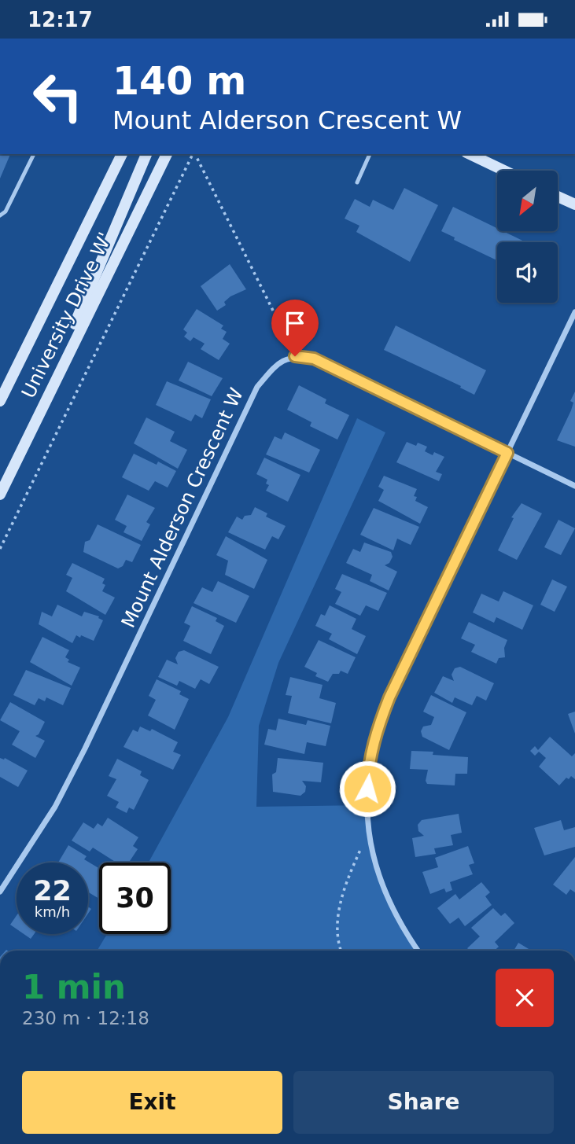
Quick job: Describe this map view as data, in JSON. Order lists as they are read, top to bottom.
{
  "streets": {
    "main road": ["University Drive W'"],
    "street": ["Mount Alderson Crescent W"]
  },
  "north": "bottom left",
  "page": {
    "status": "12:17",
    "turn": ["140 m", "Mount Alderson Crescent W"],
    "speed": "22 km/h",
    "limit": "30",
    "heading": ["1 min", "230 m · 12:18"],
    "buttons": ["Exit", "Share"]
  }
}
